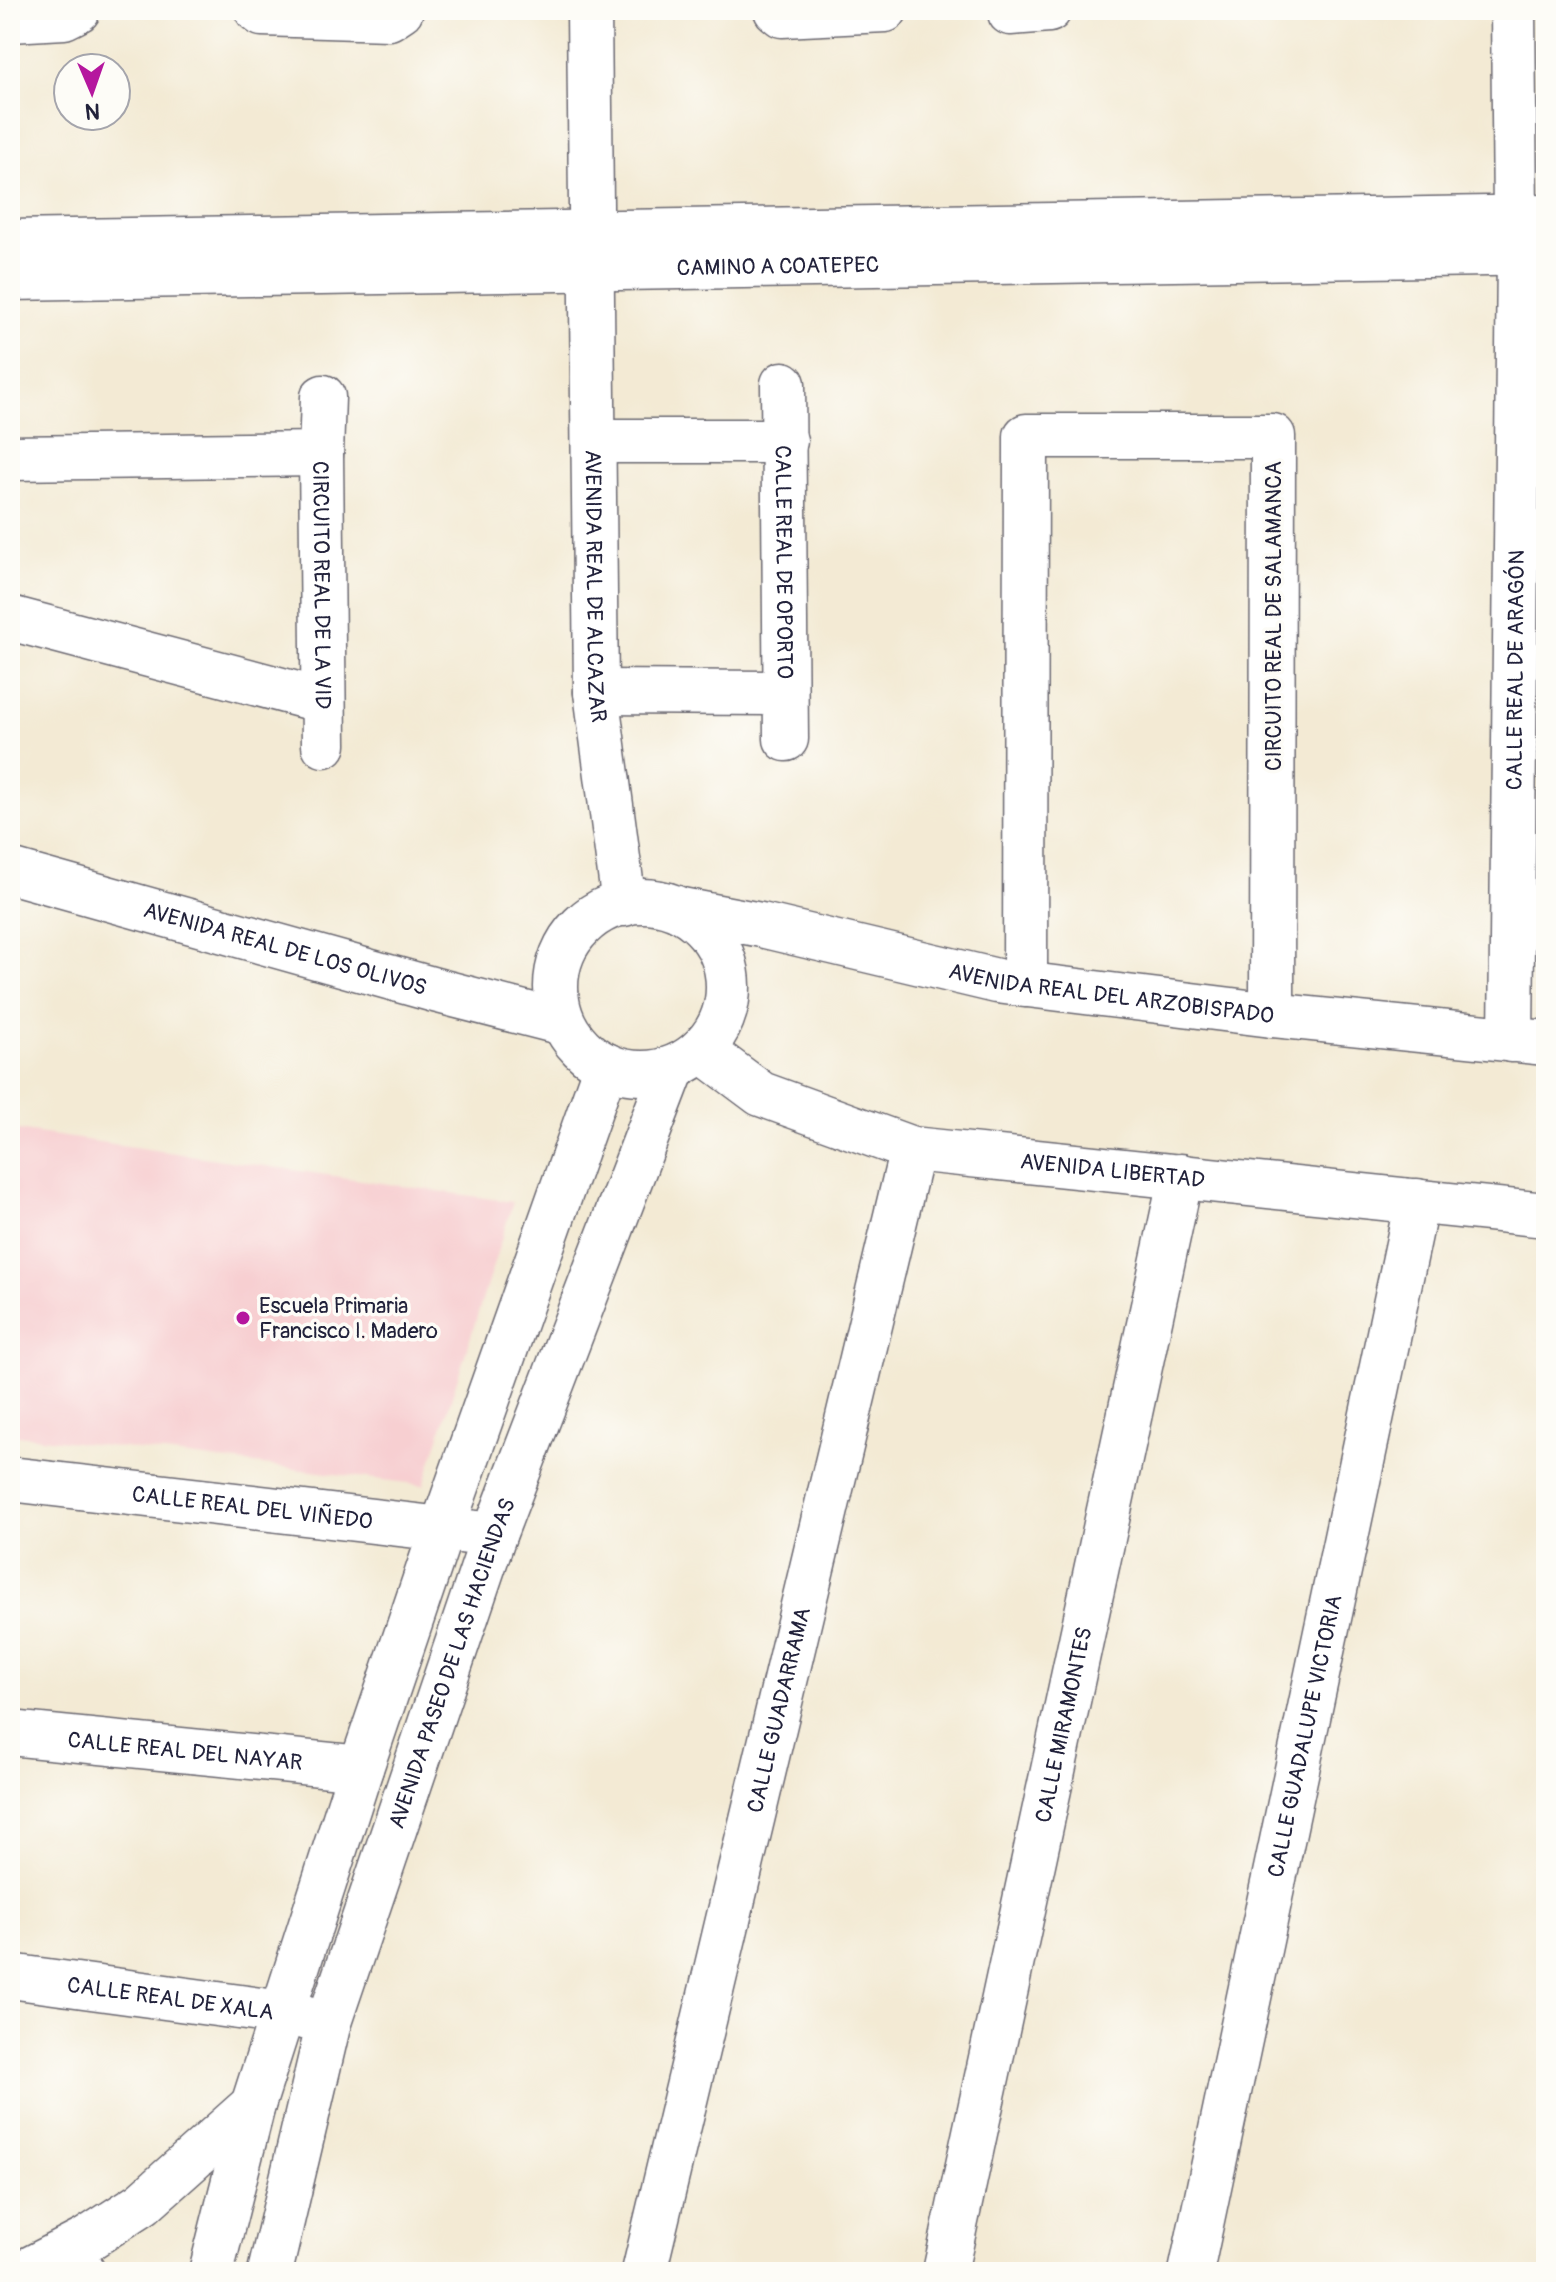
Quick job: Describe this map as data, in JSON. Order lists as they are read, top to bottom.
{
  "streets": {
    "street": [
      "CAMINO A COATEPEC",
      "CALLE REAL DE OPORTO",
      "CIRCUITO REAL DE LA VID",
      "AVENIDA REAL DE ALCAZAR",
      "CIRCUITO REAL DE SALAMANCA",
      "CALLE REAL DE ARAGÓN",
      "AVENIDA REAL DE LOS OLIVOS",
      "AVENIDA REAL DEL ARZOBISPADO",
      "AVENIDA LIBERTAD",
      "CALLE REAL DEL VIÑEDO",
      "AVENIDA PASEO DE LAS HACIENDAS",
      "CALLE GUADARRAMA",
      "CALLE MIRAMONTES",
      "CALLE GUADALUPE VICTORIA",
      "CALLE REAL DEL NAYAR",
      "CALLE REAL DE XALA"
    ]
  },
  "crossings": [
    ["CAMINO A COATEPEC", "AVENIDA REAL DE ALCAZAR"],
    ["CAMINO A COATEPEC", "CALLE REAL DE ARAGÓN"],
    ["AVENIDA REAL DE ALCAZAR", "AVENIDA REAL DE LOS OLIVOS"],
    ["AVENIDA REAL DE ALCAZAR", "AVENIDA REAL DEL ARZOBISPADO"],
    ["AVENIDA REAL DE ALCAZAR", "AVENIDA LIBERTAD"],
    ["AVENIDA REAL DE ALCAZAR", "AVENIDA PASEO DE LAS HACIENDAS"],
    ["CIRCUITO REAL DE SALAMANCA", "AVENIDA REAL DEL ARZOBISPADO"],
    ["CALLE REAL DE ARAGÓN", "AVENIDA REAL DEL ARZOBISPADO"],
    ["AVENIDA REAL DE LOS OLIVOS", "AVENIDA REAL DEL ARZOBISPADO"],
    ["AVENIDA REAL DE LOS OLIVOS", "AVENIDA LIBERTAD"],
    ["AVENIDA REAL DE LOS OLIVOS", "AVENIDA PASEO DE LAS HACIENDAS"],
    ["AVENIDA REAL DEL ARZOBISPADO", "AVENIDA LIBERTAD"],
    ["AVENIDA REAL DEL ARZOBISPADO", "AVENIDA PASEO DE LAS HACIENDAS"],
    ["AVENIDA LIBERTAD", "AVENIDA PASEO DE LAS HACIENDAS"],
    ["AVENIDA LIBERTAD", "CALLE GUADARRAMA"],
    ["AVENIDA LIBERTAD", "CALLE MIRAMONTES"],
    ["AVENIDA LIBERTAD", "CALLE GUADALUPE VICTORIA"],
    ["CALLE REAL DEL VIÑEDO", "AVENIDA PASEO DE LAS HACIENDAS"],
    ["AVENIDA PASEO DE LAS HACIENDAS", "CALLE REAL DE XALA"]
  ],
  "places": ["Escuela Primaria Francisco I. Madero"],
  "north": "bottom"
}
